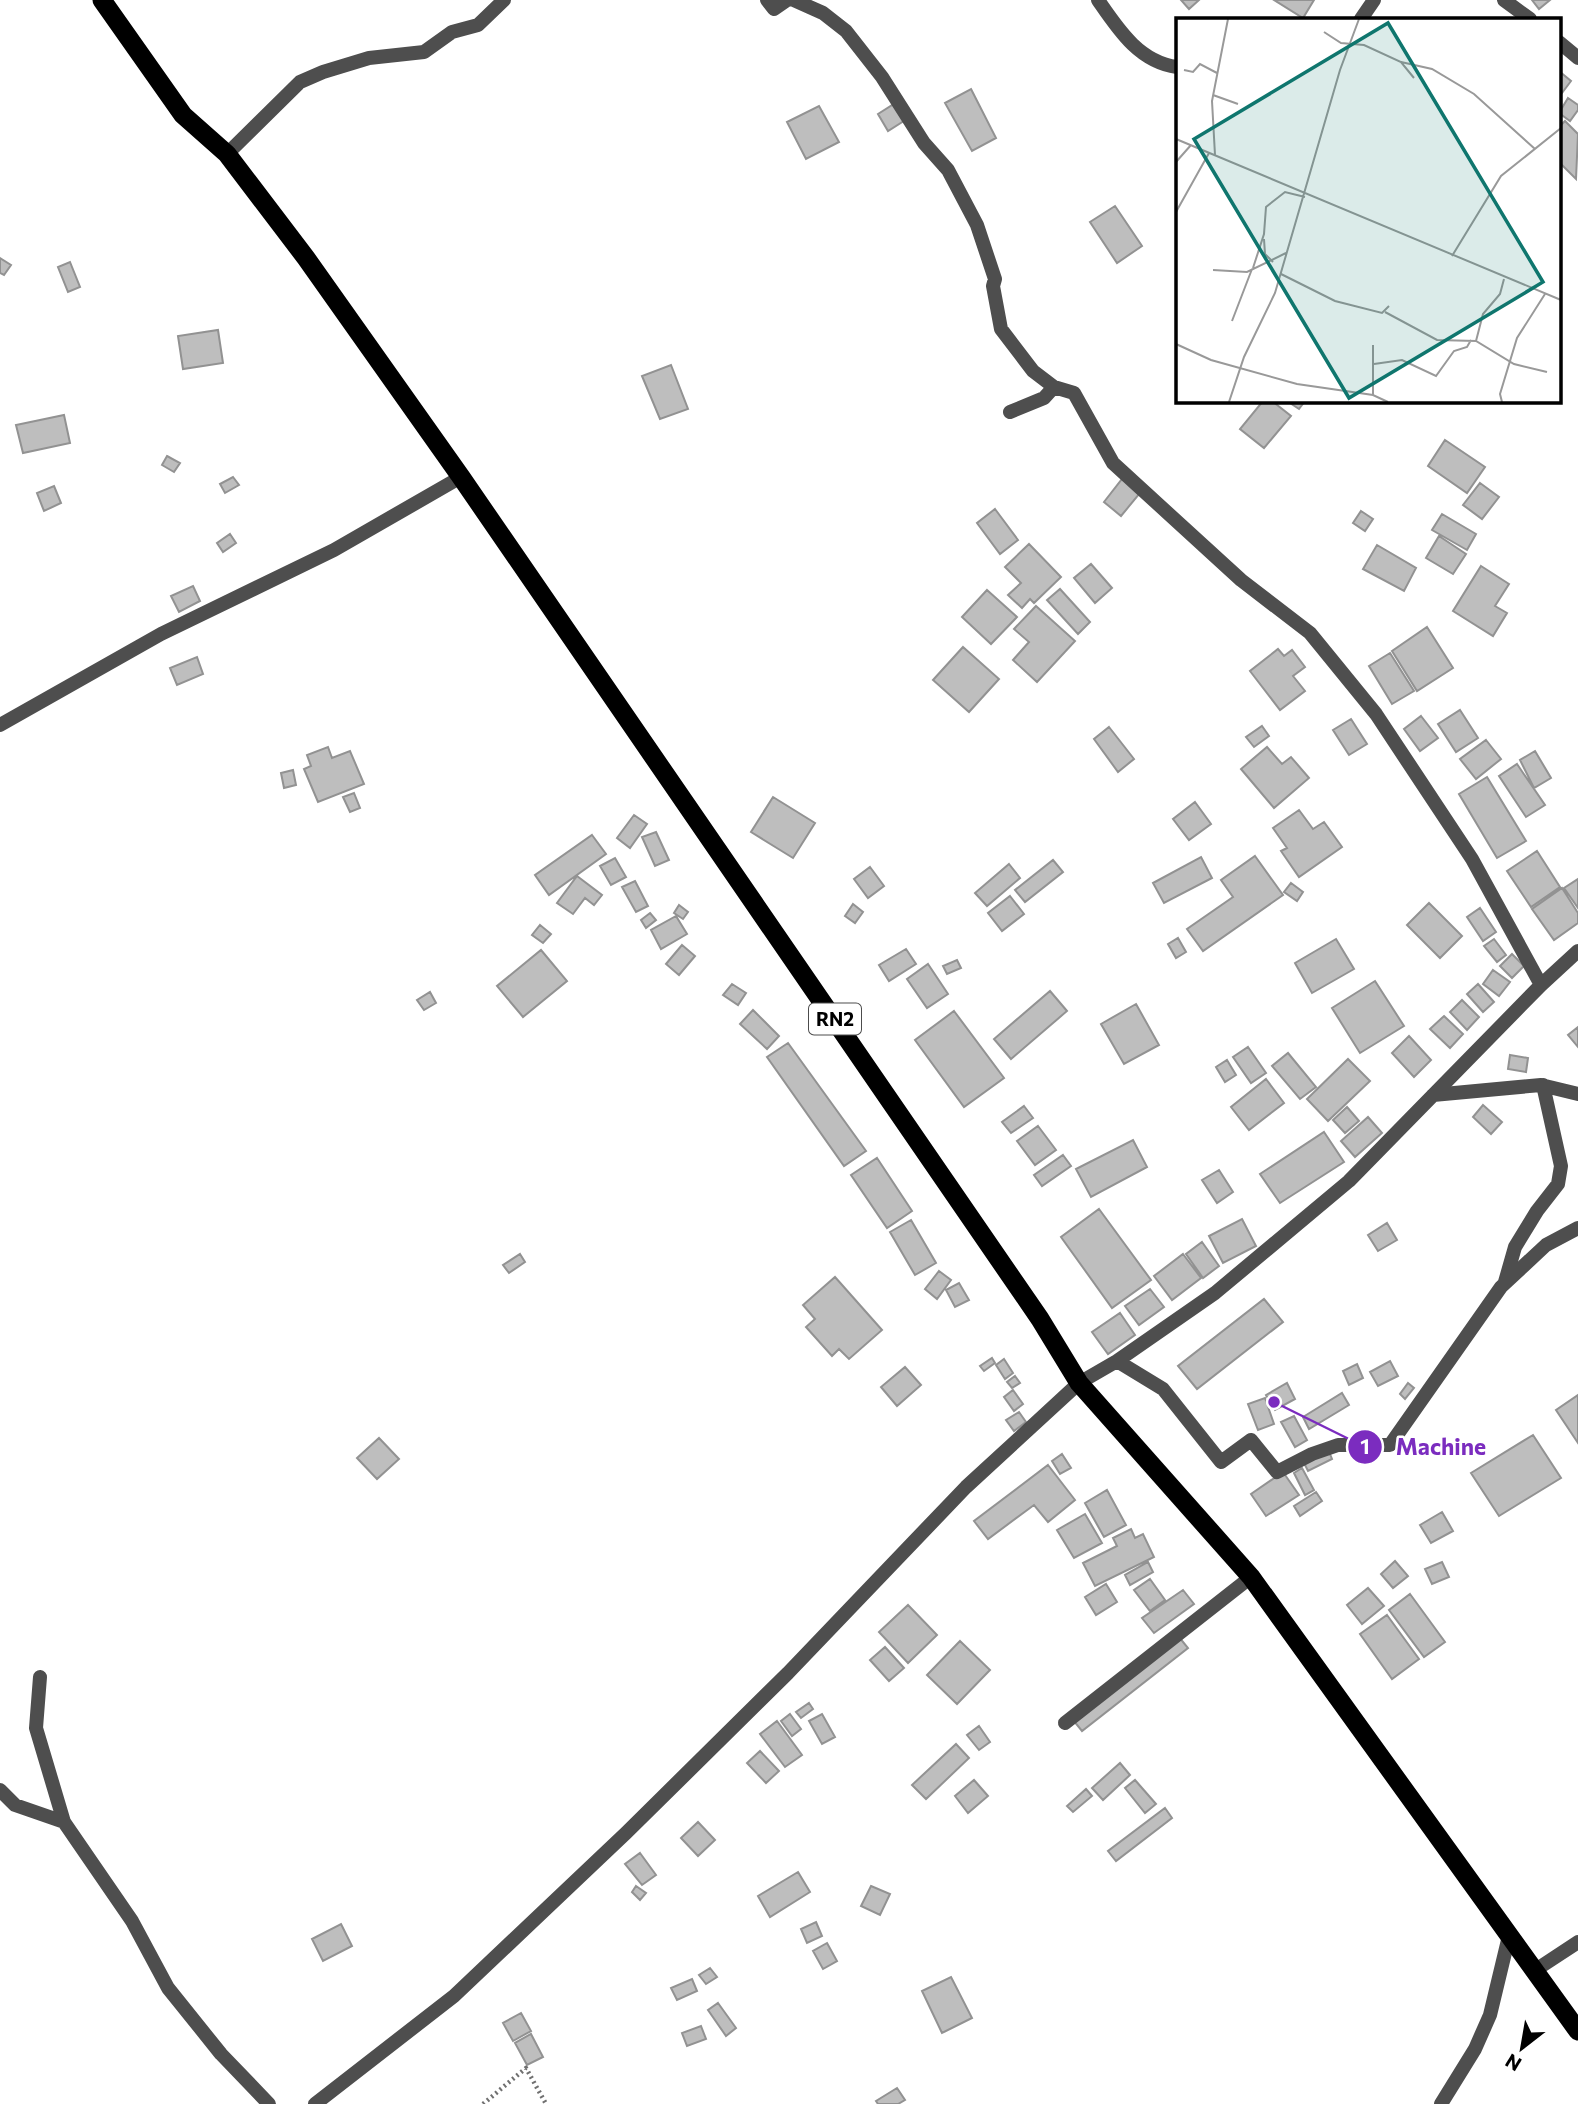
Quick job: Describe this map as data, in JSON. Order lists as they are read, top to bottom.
{
  "streets": {
    "highway": ["RN2"]
  },
  "places": ["Machine"],
  "north": "bottom left"
}
